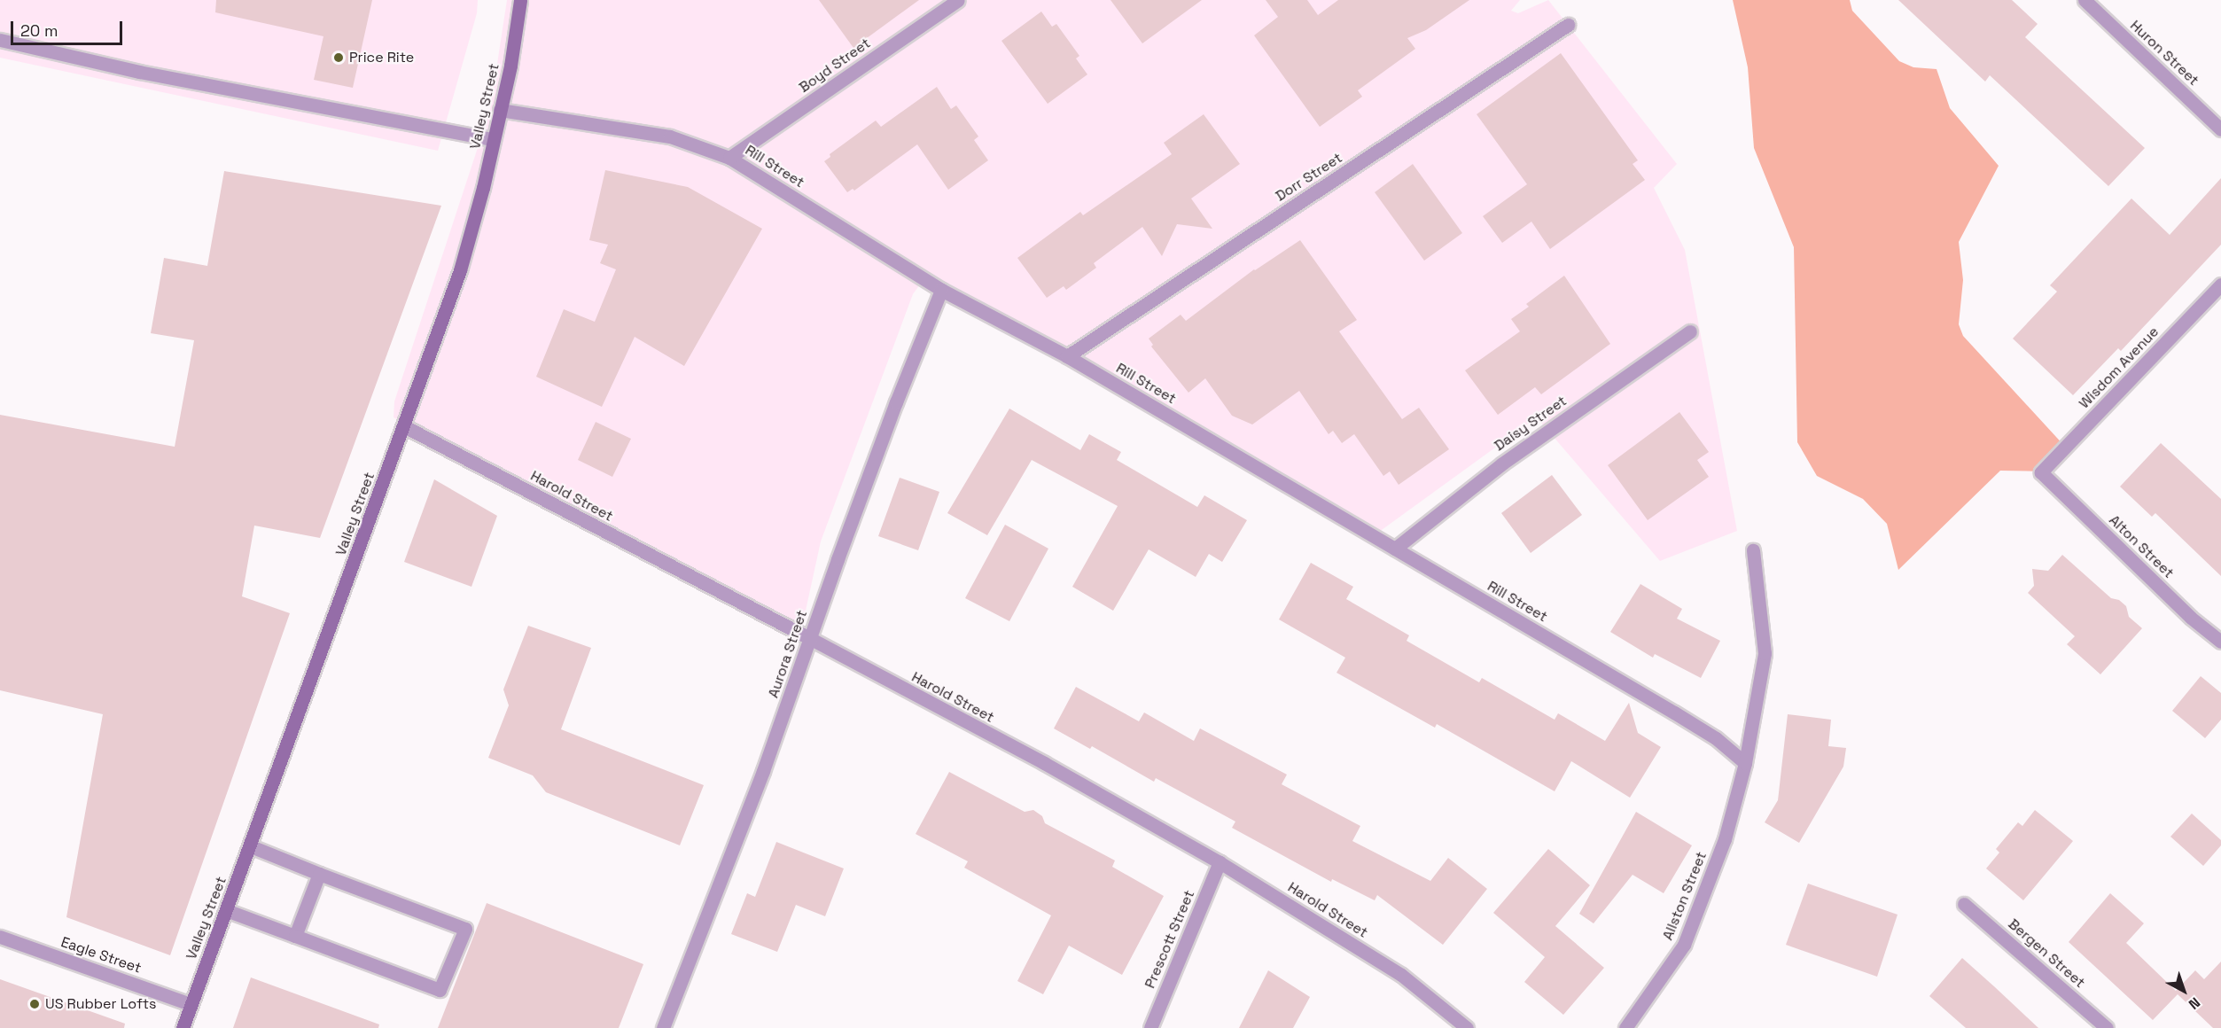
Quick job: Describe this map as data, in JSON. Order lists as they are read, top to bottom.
{
  "streets": {
    "main road": ["Valley Street"],
    "street": [
      "Huron Street",
      "Boyd Street",
      "Rill Street",
      "Dorr Street",
      "Wisdom Avenue",
      "Daisy Street",
      "Harold Street",
      "Alton Street",
      "Aurora Street",
      "Allston Street",
      "Prescott Street",
      "Bergen Street",
      "Eagle Street"
    ]
  },
  "crossings": [
    ["Boyd Street", "Rill Street"],
    ["Valley Street", "Rill Street"],
    ["Valley Street", "Harold Street"],
    ["Valley Street", "Eagle Street"],
    ["Rill Street", "Dorr Street"],
    ["Rill Street", "Daisy Street"],
    ["Rill Street", "Aurora Street"],
    ["Rill Street", "Allston Street"],
    ["Wisdom Avenue", "Alton Street"],
    ["Harold Street", "Aurora Street"],
    ["Harold Street", "Prescott Street"]
  ],
  "places": ["Price Rite", "US Rubber Lofts"],
  "scale_bar": "20 m",
  "north": "bottom right"
}
